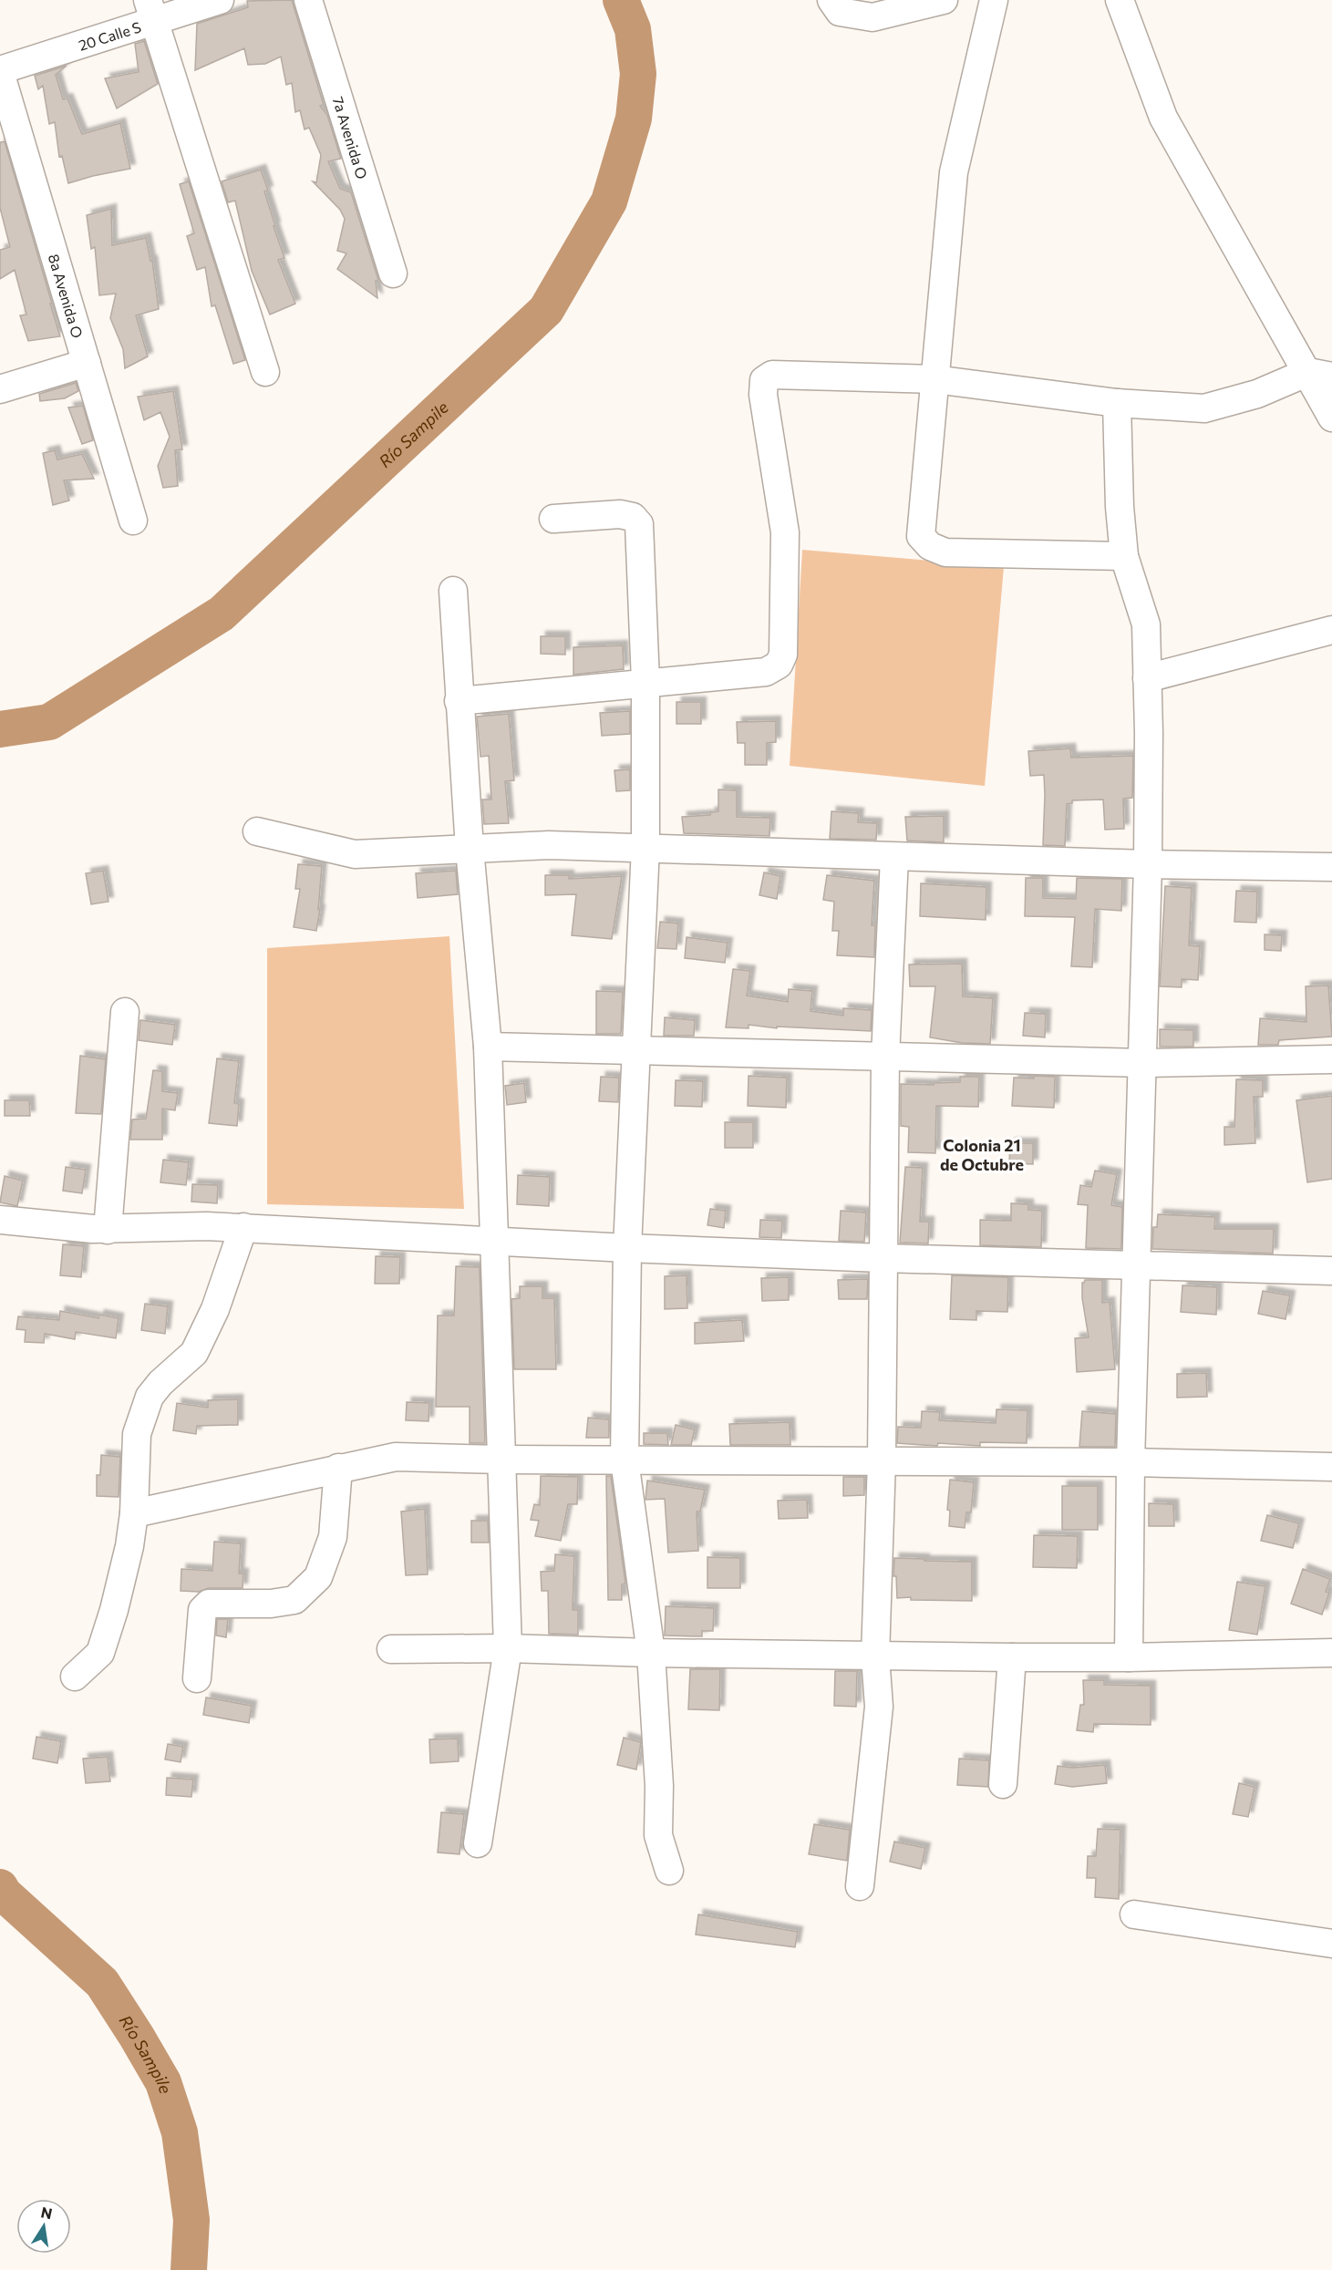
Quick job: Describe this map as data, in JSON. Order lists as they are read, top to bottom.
{
  "streets": {
    "street": ["20 Calle S", "7a Avenida O", "8a Avenida O"]
  },
  "crossings": [
    ["20 Calle S", "8a Avenida O"]
  ],
  "districts": ["Colonia 21 de Octubre"],
  "water": ["Río Sampile"],
  "north": "top"
}
